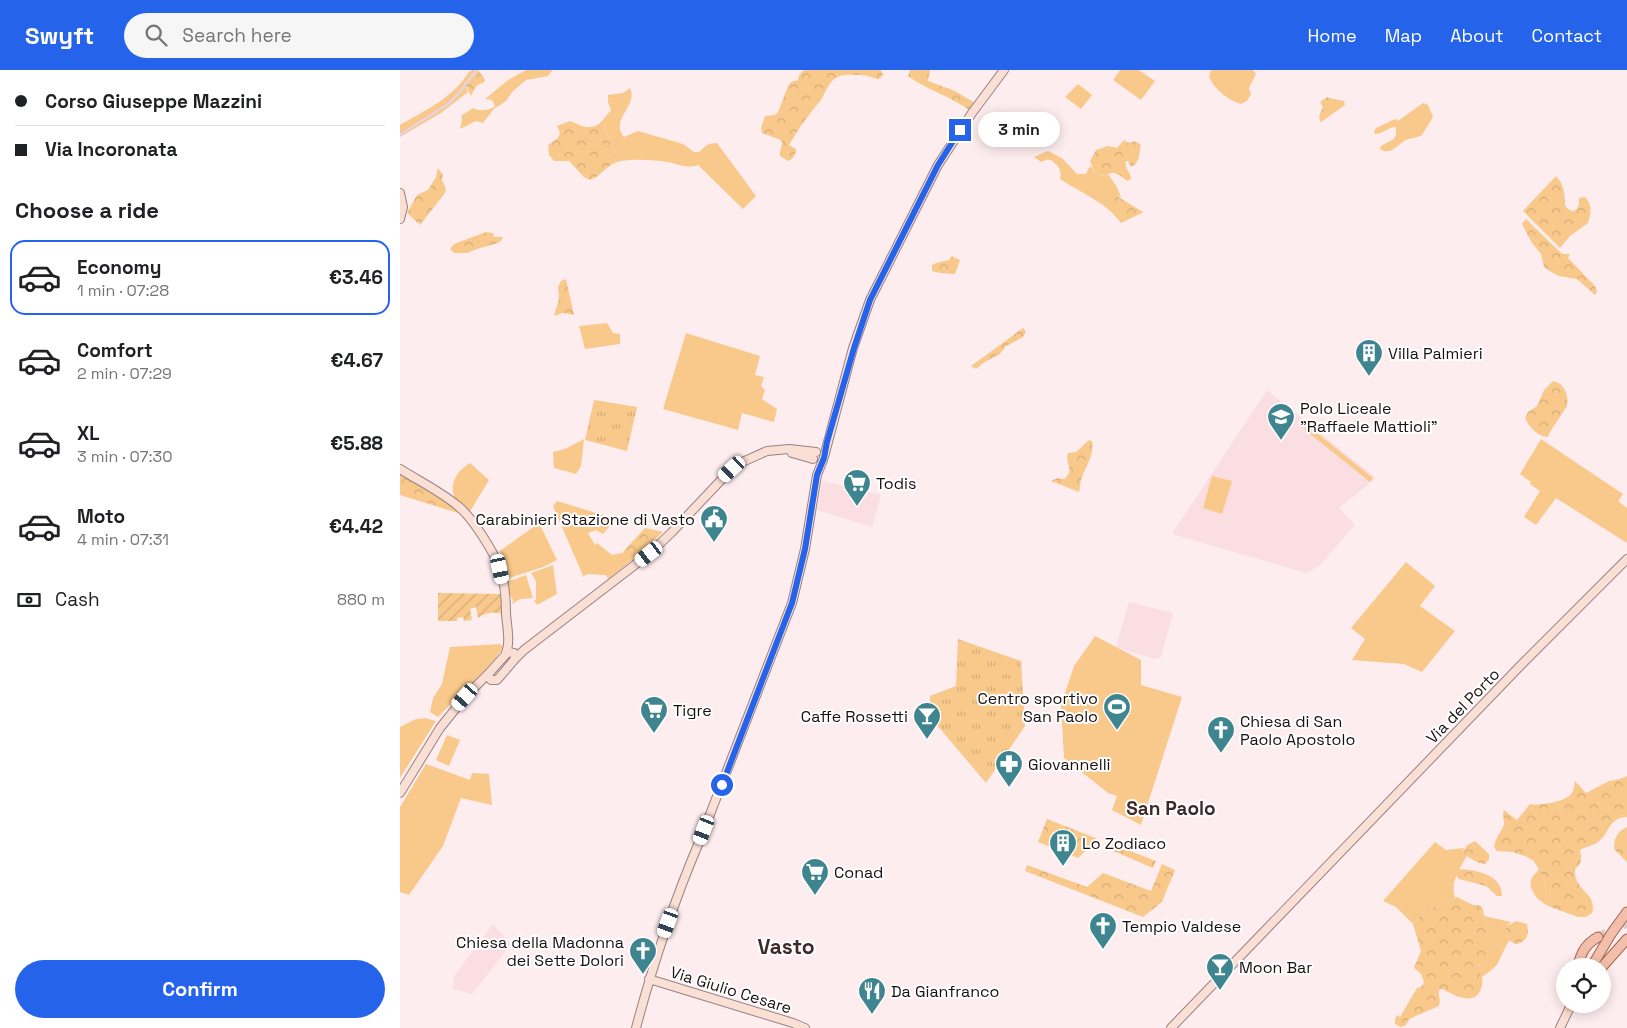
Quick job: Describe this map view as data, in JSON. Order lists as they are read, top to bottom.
{
  "streets": {
    "main road": ["Via del Porto", "Via Giulio Cesare"]
  },
  "districts": ["San Paolo", "Vasto"],
  "places": {
    "building": ["Villa Palmieri", "Lo Zodiaco"],
    "school or university": ["Polo Liceale \"Raffaele Mattioli\""],
    "supermarket": ["Todis", "Tigre", "Conad"],
    "public building": ["Carabinieri Stazione di Vasto"],
    "sports": ["Centro sportivo San Paolo"],
    "bar": ["Caffe Rossetti", "Moon Bar"],
    "church": ["Chiesa di San Paolo Apostolo", "Tempio Valdese", "Chiesa della Madonna dei Sette Dolori"],
    "pharmacy": ["Giovannelli"],
    "restaurant": ["Da Gianfranco"]
  },
  "page": {
    "header": "Swyft",
    "search": "Search here",
    "nav": [
      "Home",
      "Map",
      "About",
      "Contact"
    ],
    "banner": ["Corso Giuseppe Mazzini", "Via Incoronata"],
    "bubble": "3 min",
    "heading": "Choose a ride",
    "list": [
      {
        "name": "Economy",
        "note": "1 min · 07:28",
        "value": "€3.46"
      },
      {
        "name": "Comfort",
        "note": "2 min · 07:29",
        "value": "€4.67"
      },
      {
        "name": "XL",
        "note": "3 min · 07:30",
        "value": "€5.88"
      },
      {
        "name": "Moto",
        "note": "4 min · 07:31",
        "value": "€4.42"
      }
    ],
    "pay": ["Cash", "880 m"],
    "buttons": "Confirm"
  }
}
